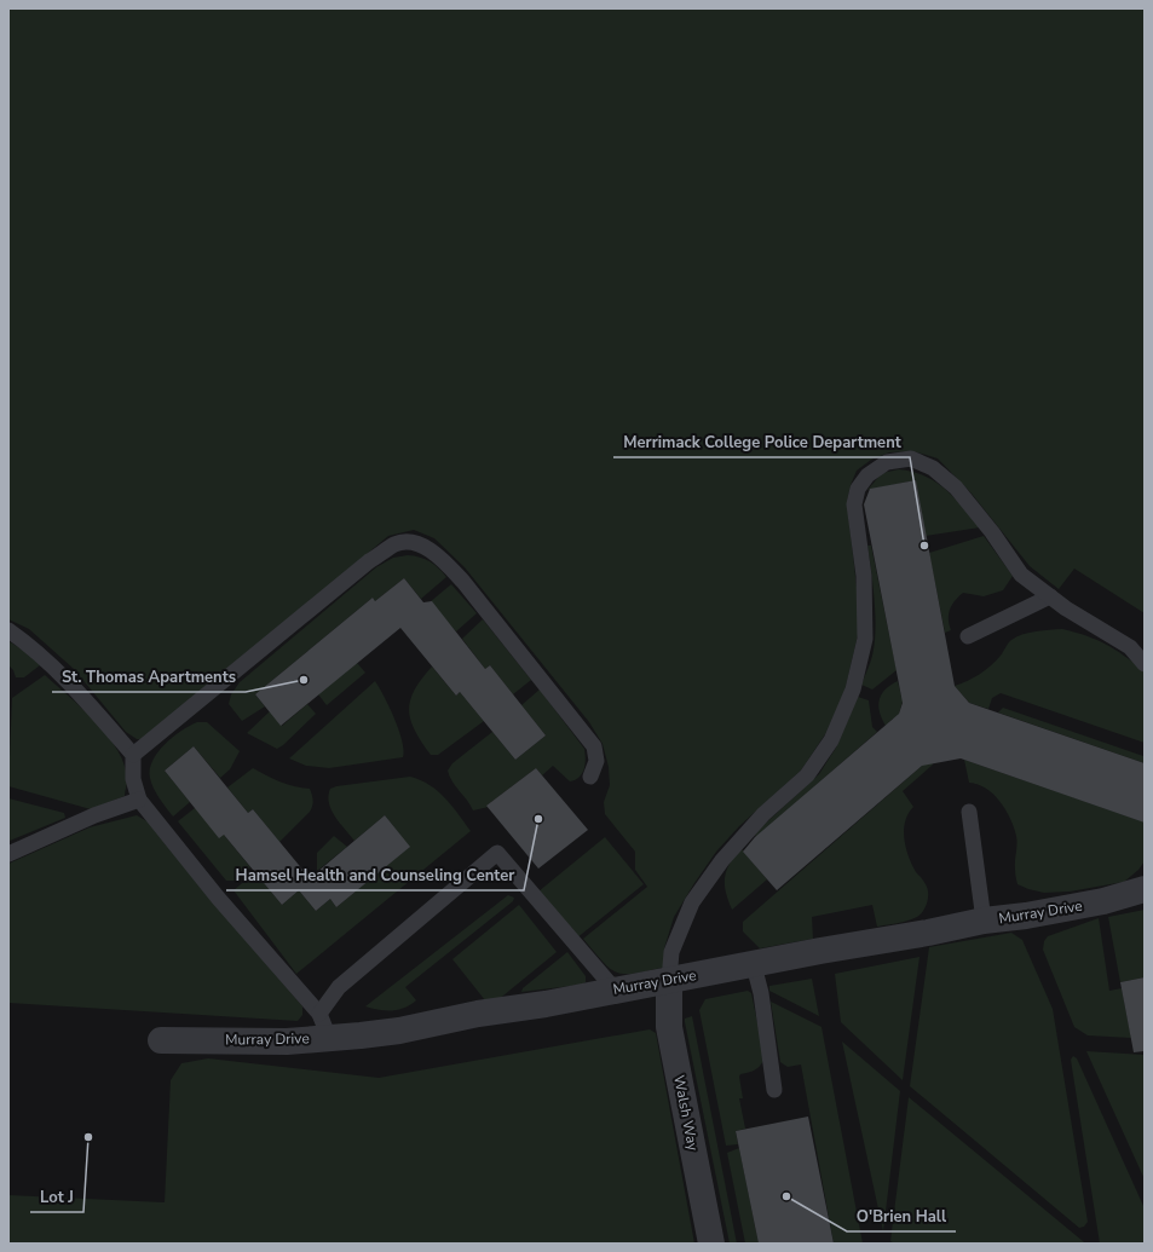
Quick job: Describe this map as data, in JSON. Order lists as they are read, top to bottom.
{
  "streets": {
    "street": ["Murray Drive", "Walsh Way"]
  },
  "crossings": [
    ["Murray Drive", "Walsh Way"]
  ],
  "places": [
    "Merrimack College Police Department",
    "St. Thomas Apartments",
    "Hamsel Health and Counseling Center",
    "Lot J",
    "O'Brien Hall"
  ]
}
